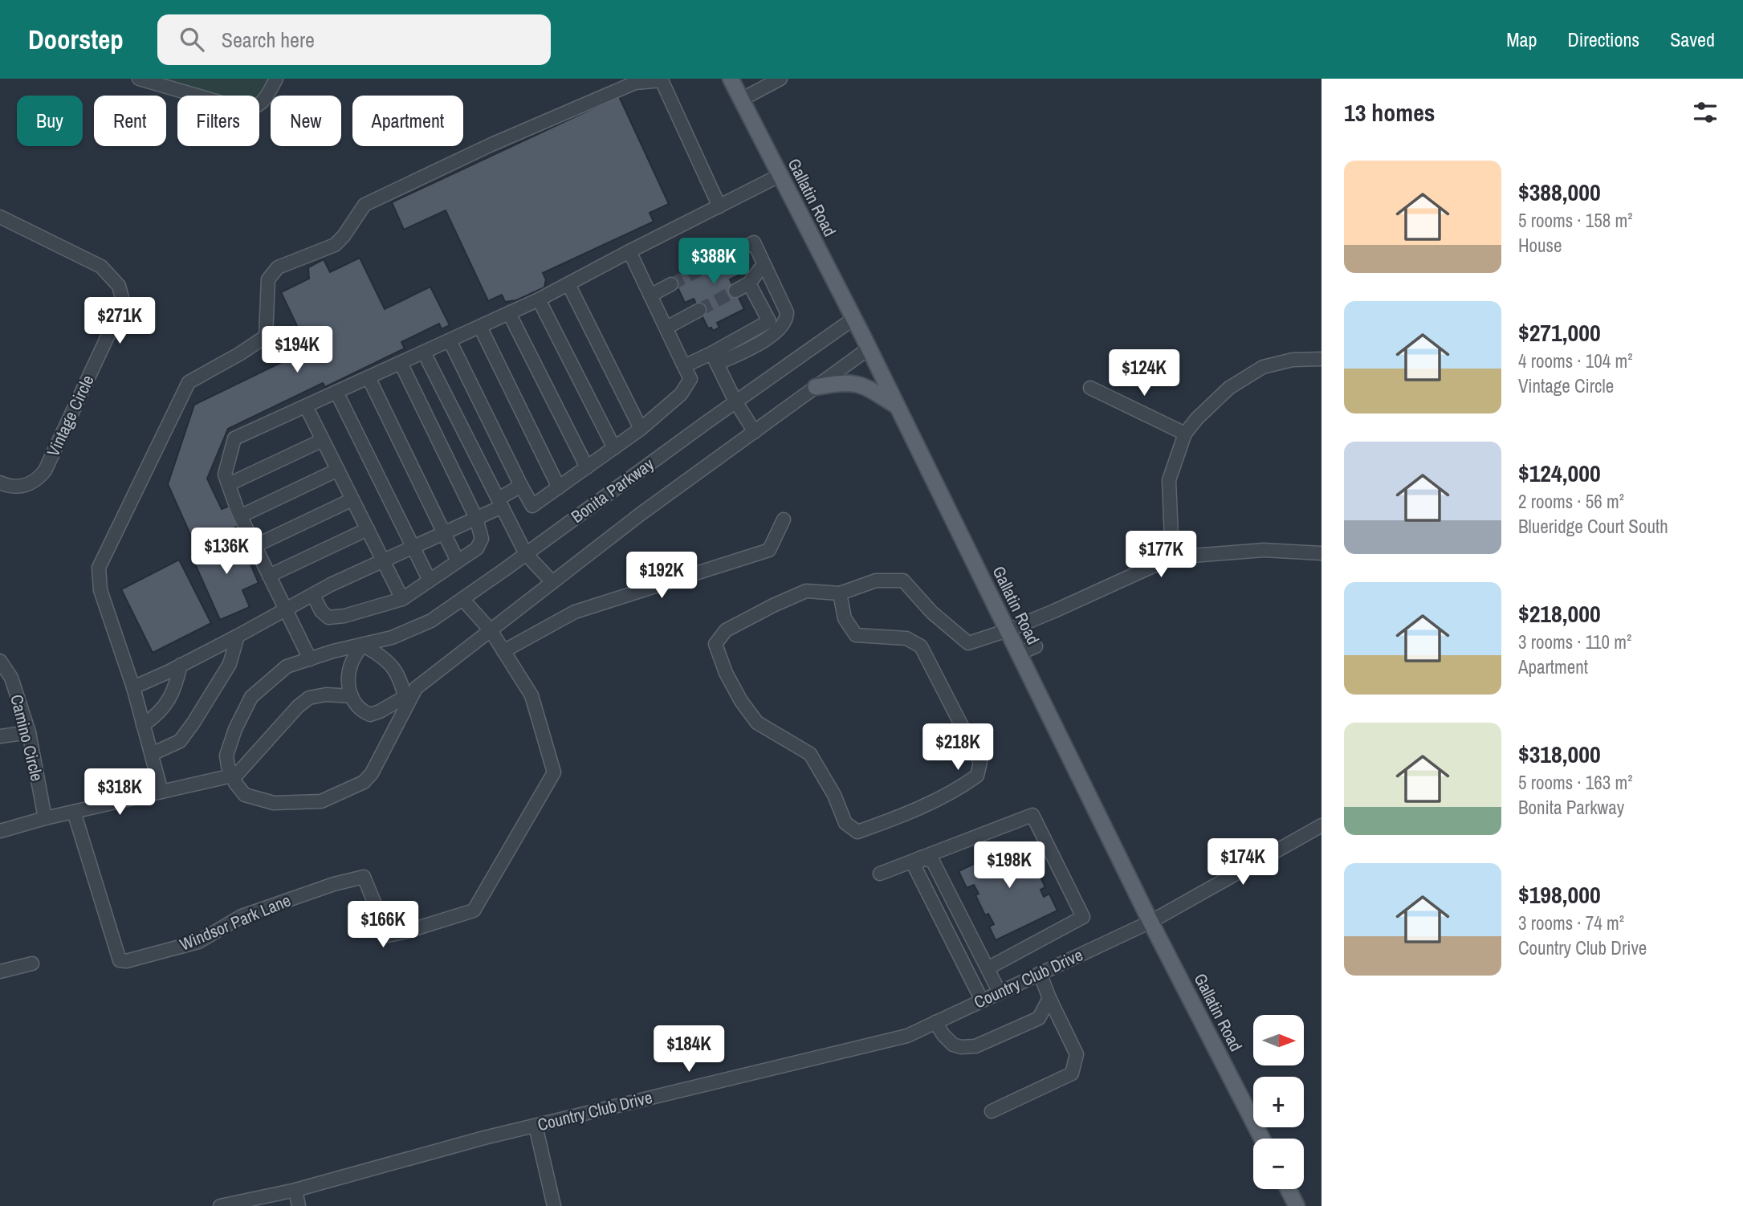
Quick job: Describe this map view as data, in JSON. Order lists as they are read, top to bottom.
{
  "streets": {
    "main road": ["Gallatin Road"],
    "street": [
      "Vintage Circle",
      "Bonita Parkway",
      "Camino Circle",
      "Windsor Park Lane",
      "Country Club Drive"
    ]
  },
  "crossings": [
    ["Gallatin Road", "Bonita Parkway"],
    ["Gallatin Road", "Country Club Drive"],
    ["Bonita Parkway", "Windsor Park Lane"]
  ],
  "north": "right",
  "page": {
    "header": "Doorstep",
    "search": "Search here",
    "nav": ["Map", "Directions", "Saved"],
    "heading": "13 homes",
    "chip": [
      "Buy",
      "Rent",
      "Filters",
      "New",
      "Apartment"
    ],
    "list": [
      {
        "name": "$388,000",
        "note": "5 rooms · 158 m² · House"
      },
      {
        "name": "$271,000",
        "note": "4 rooms · 104 m² · Vintage Circle"
      },
      {
        "name": "$124,000",
        "note": "2 rooms · 56 m² · Blueridge Court South"
      },
      {
        "name": "$218,000",
        "note": "3 rooms · 110 m² · Apartment"
      },
      {
        "name": "$318,000",
        "note": "5 rooms · 163 m² · Bonita Parkway"
      },
      {
        "name": "$198,000",
        "note": "3 rooms · 74 m² · Country Club Drive"
      }
    ],
    "price": [
      "$388K",
      "$271K",
      "$194K",
      "$124K",
      "$136K",
      "$177K",
      "$192K",
      "$218K",
      "$318K",
      "$174K",
      "$198K",
      "$166K",
      "$184K"
    ],
    "map_buttons": ["+", "−"]
  }
}
